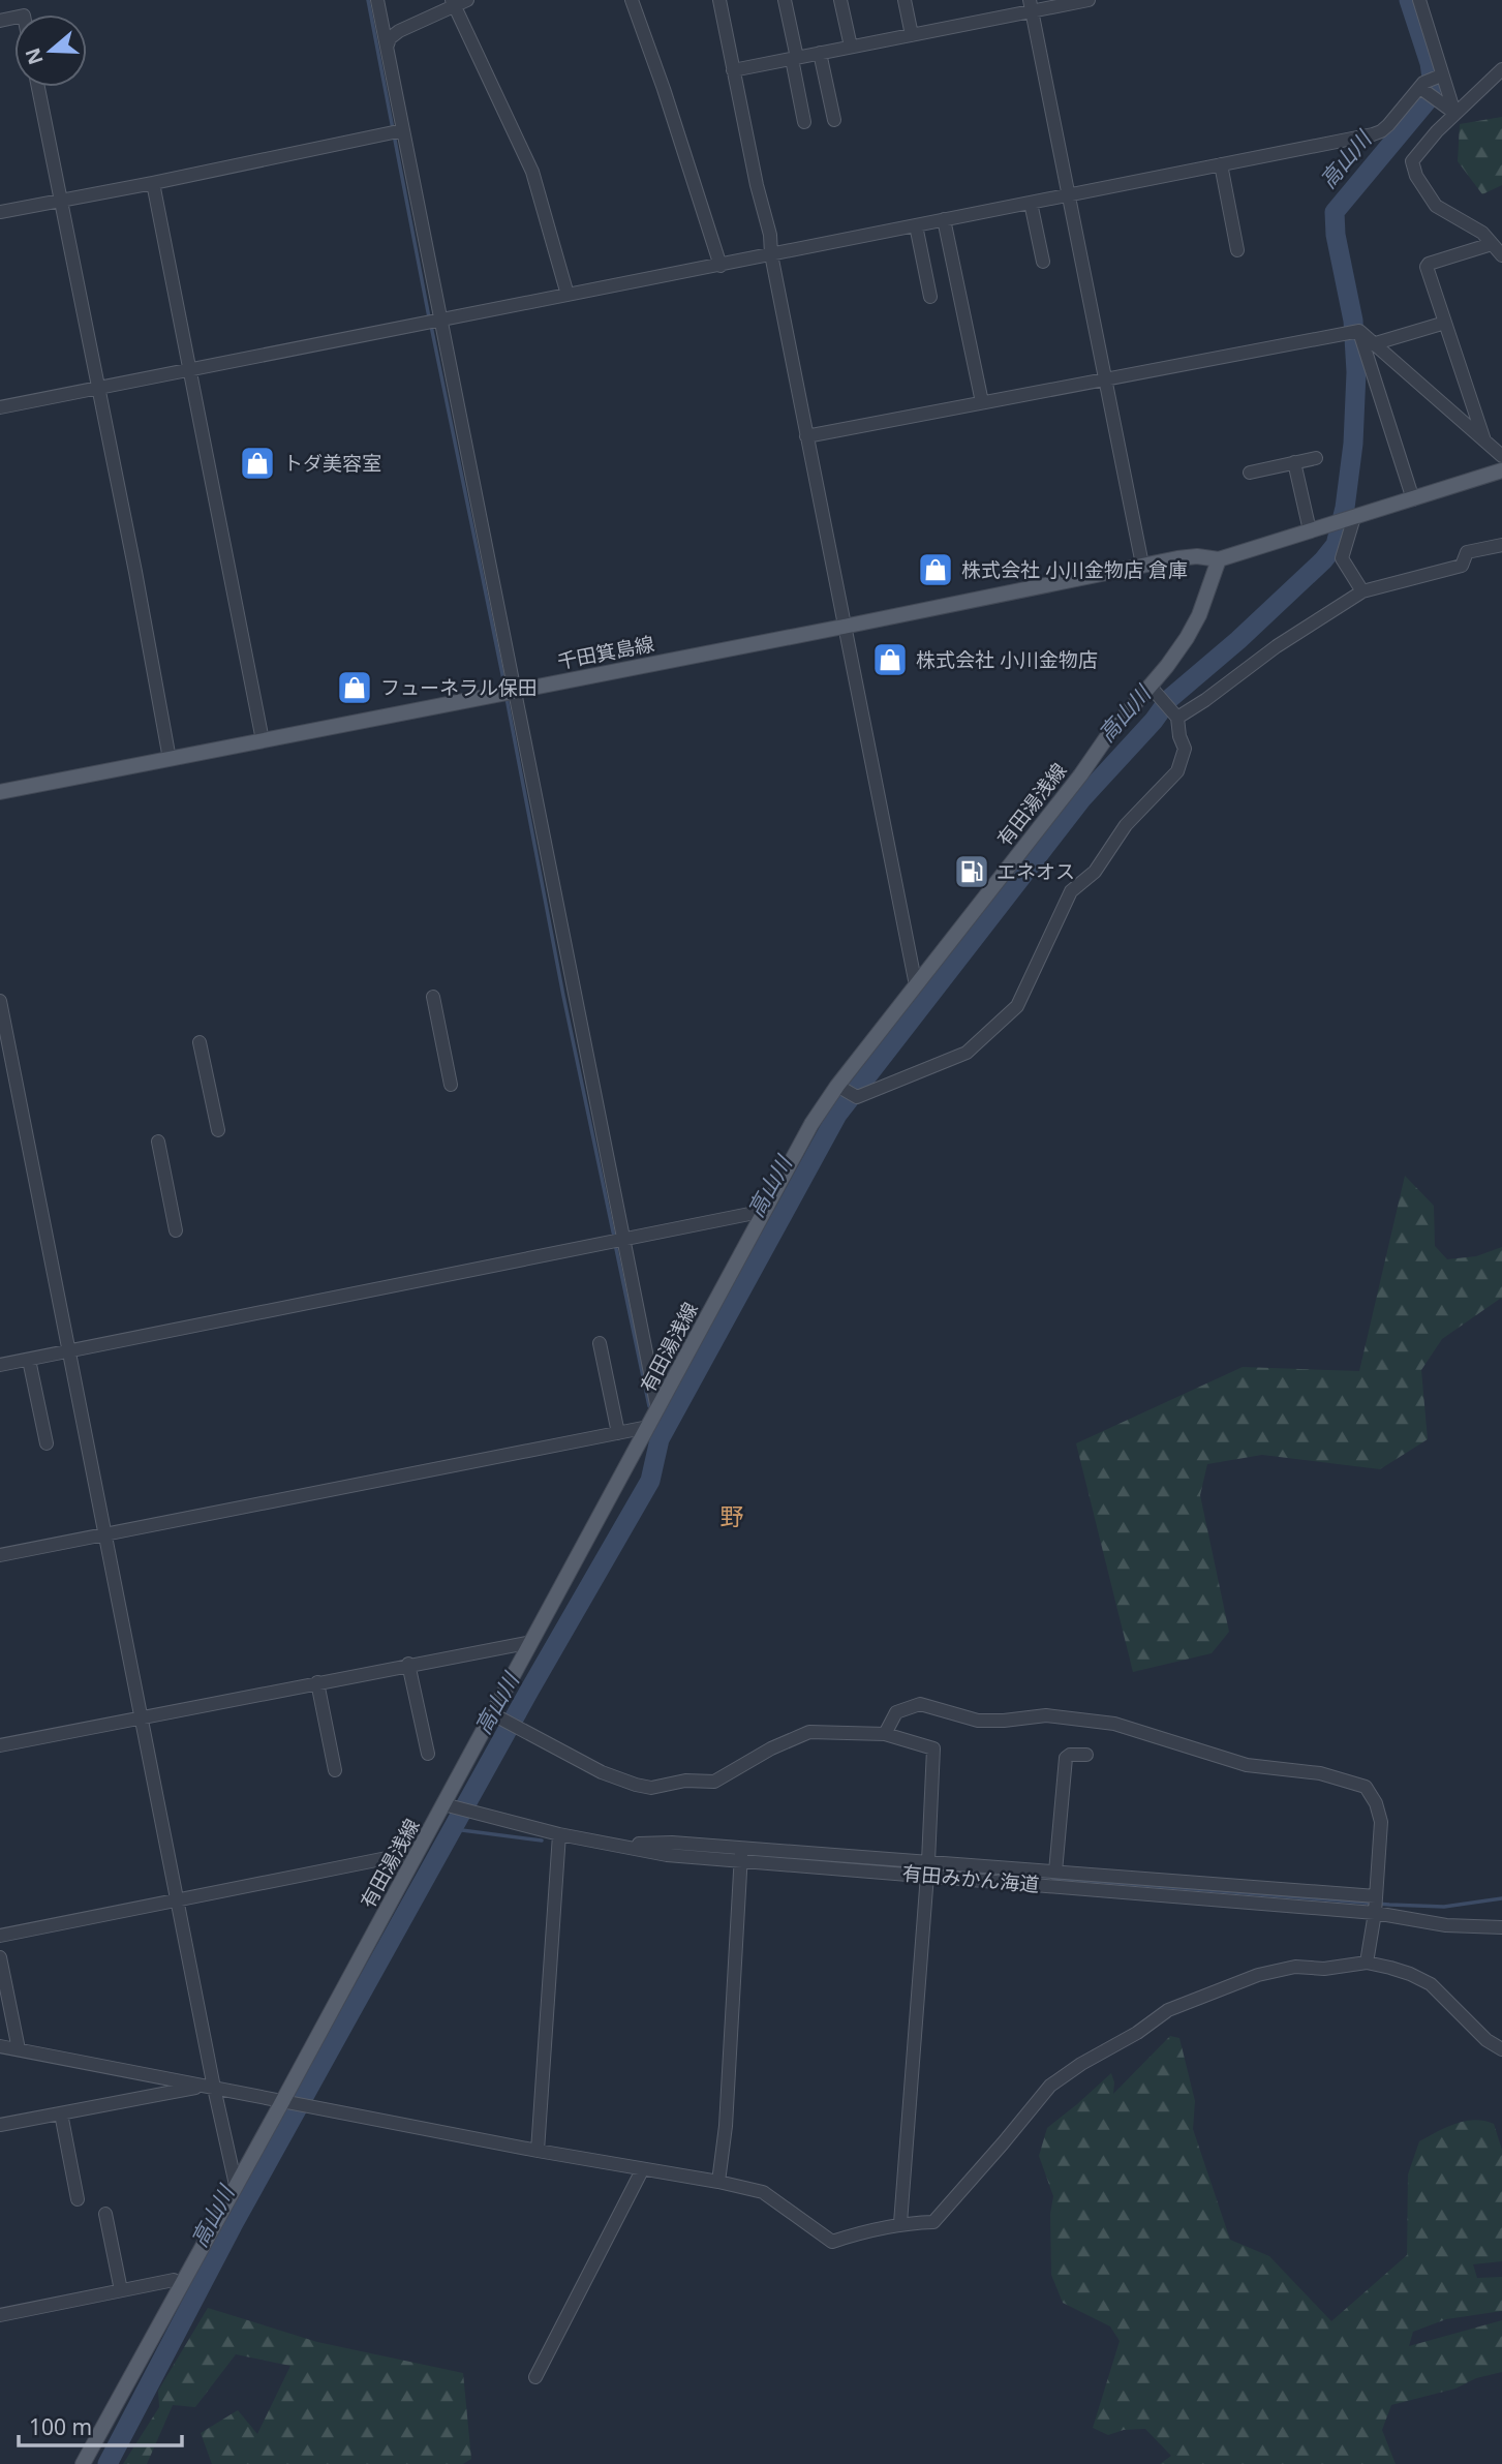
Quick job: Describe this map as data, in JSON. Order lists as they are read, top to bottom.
{
  "streets": {
    "main road": ["千田箕島線", "有田湯浅線"],
    "street": ["有田みかん海道"]
  },
  "crossings": [
    ["千田箕島線", "有田湯浅線"],
    ["有田湯浅線", "有田みかん海道"]
  ],
  "districts": ["野"],
  "water": ["高山川"],
  "places": {
    "shop": [
      "トダ美容室",
      "株式会社 小川金物店 倉庫",
      "株式会社 小川金物店",
      "フューネラル保田"
    ],
    "fuel station": ["エネオス"]
  },
  "scale_bar": "100 m",
  "north": "left"
}
